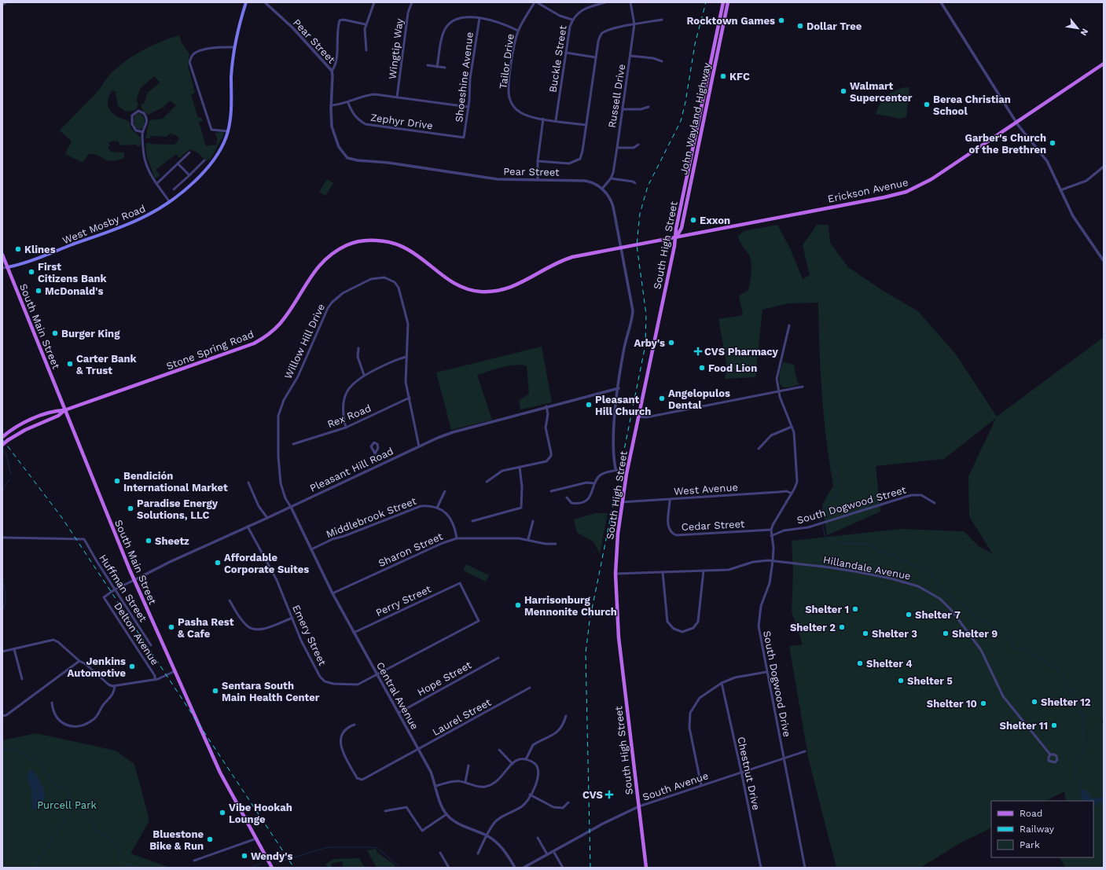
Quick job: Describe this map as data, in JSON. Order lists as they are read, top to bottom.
{
  "streets": {
    "main road": [
      "John Wayland Highway",
      "Erickson Avenue",
      "West Mosby Road",
      "South High Street",
      "South Main Street",
      "Stone Spring Road"
    ],
    "street": [
      "Pear Street",
      "Wingtip Way",
      "Buckle Street",
      "Tailor Drive",
      "Shoeshine Avenue",
      "Russell Drive",
      "Zephyr Drive",
      "Willow Hill Drive",
      "Rex Road",
      "Pleasant Hill Road",
      "West Avenue",
      "South Dogwood Street",
      "Middlebrook Street",
      "Cedar Street",
      "Sharon Street",
      "Hillandale Avenue",
      "Huffman Street",
      "Perry Street",
      "Delton Avenue",
      "Emery Street",
      "Hope Street",
      "South Dogwood Drive",
      "Central Avenue",
      "Laurel Street",
      "Chestnut Drive",
      "South Avenue"
    ]
  },
  "crossings": [
    ["Pear Street", "Russell Drive"],
    ["Pear Street", "Stone Spring Road"],
    ["Pear Street", "Pleasant Hill Road"],
    ["Buckle Street", "Tailor Drive"],
    ["Shoeshine Avenue", "Zephyr Drive"],
    ["John Wayland Highway", "Erickson Avenue"],
    ["John Wayland Highway", "South High Street"],
    ["John Wayland Highway", "Stone Spring Road"],
    ["Erickson Avenue", "South High Street"],
    ["Erickson Avenue", "Stone Spring Road"],
    ["West Mosby Road", "South Main Street"],
    ["South High Street", "Stone Spring Road"],
    ["South High Street", "West Avenue"],
    ["South High Street", "Hillandale Avenue"],
    ["South High Street", "South Avenue"],
    ["South Main Street", "Stone Spring Road"],
    ["South Main Street", "Pleasant Hill Road"],
    ["Willow Hill Drive", "Rex Road"],
    ["Willow Hill Drive", "Pleasant Hill Road"],
    ["Willow Hill Drive", "Central Avenue"],
    ["Pleasant Hill Road", "Huffman Street"],
    ["Pleasant Hill Road", "Delton Avenue"],
    ["Pleasant Hill Road", "Emery Street"],
    ["Pleasant Hill Road", "Central Avenue"],
    ["West Avenue", "Cedar Street"],
    ["West Avenue", "South Dogwood Drive"],
    ["South Dogwood Street", "South Dogwood Drive"],
    ["Middlebrook Street", "Central Avenue"],
    ["Cedar Street", "South Dogwood Drive"],
    ["Sharon Street", "Central Avenue"],
    ["Hillandale Avenue", "South Dogwood Drive"],
    ["Perry Street", "Emery Street"],
    ["Perry Street", "Central Avenue"],
    ["Emery Street", "Central Avenue"],
    ["Hope Street", "Central Avenue"],
    ["South Dogwood Drive", "South Avenue"],
    ["Central Avenue", "Laurel Street"],
    ["Chestnut Drive", "South Avenue"]
  ],
  "parks": ["Purcell Park"],
  "places": {
    "other": [
      "Rocktown Games",
      "Dollar Tree",
      "KFC",
      "Walmart Supercenter",
      "Berea Christian School",
      "Garber's Church of the Brethren",
      "Exxon",
      "Klines",
      "First Citizens Bank",
      "McDonald's",
      "Burger King",
      "Arby's",
      "Carter Bank & Trust",
      "Food Lion",
      "Angelopulos Dental",
      "Pleasant Hill Church",
      "Bendición International Market",
      "Paradise Energy Solutions, LLC",
      "Sheetz",
      "Affordable Corporate Suites",
      "Harrisonburg Mennonite Church",
      "Shelter 1",
      "Shelter 7",
      "Pasha Rest & Cafe",
      "Shelter 2",
      "Shelter 3",
      "Shelter 9",
      "Shelter 4",
      "Jenkins Automotive",
      "Shelter 5",
      "Sentara South Main Health Center",
      "Shelter 12",
      "Shelter 10",
      "Shelter 11",
      "Vibe Hookah Lounge",
      "Bluestone Bike & Run",
      "Wendy's"
    ],
    "health": ["CVS Pharmacy", "CVS"]
  },
  "legend": ["Road", "Railway", "Park"],
  "north": "bottom right"
}
